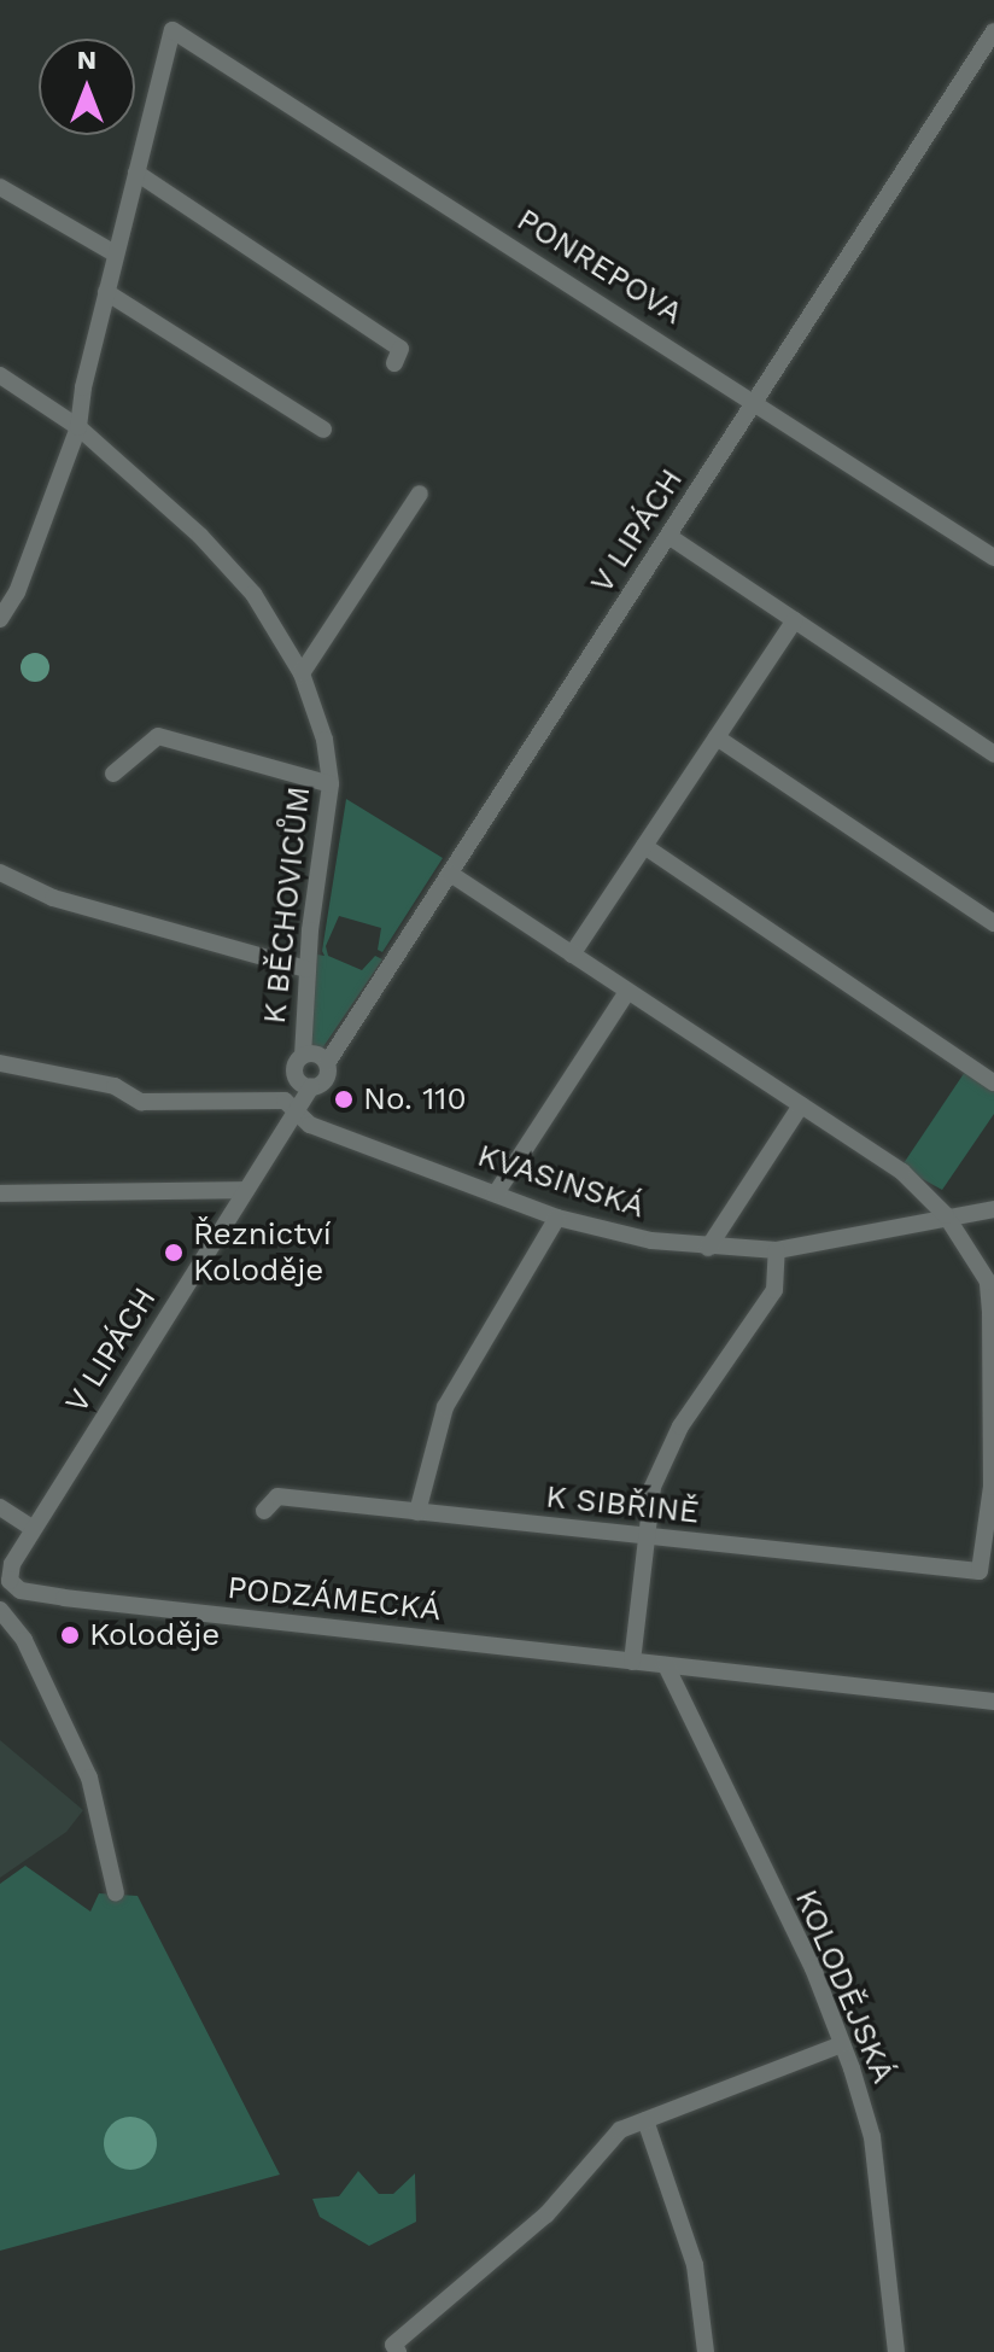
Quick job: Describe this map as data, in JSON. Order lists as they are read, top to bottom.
{
  "streets": {
    "street": [
      "PONREPOVA",
      "V LIPÁCH",
      "K BĚCHOVICŮM",
      "KVASINSKÁ",
      "K SIBŘINĚ",
      "PODZÁMECKÁ",
      "KOLODĚJSKÁ"
    ]
  },
  "crossings": [
    ["PONREPOVA", "V LIPÁCH"],
    ["V LIPÁCH", "K BĚCHOVICŮM"],
    ["V LIPÁCH", "KVASINSKÁ"],
    ["V LIPÁCH", "PODZÁMECKÁ"],
    ["KVASINSKÁ", "K SIBŘINĚ"],
    ["PODZÁMECKÁ", "KOLODĚJSKÁ"]
  ],
  "places": ["No. 110", "Řeznictví Koloděje", "Koloděje"],
  "north": "top"
}
